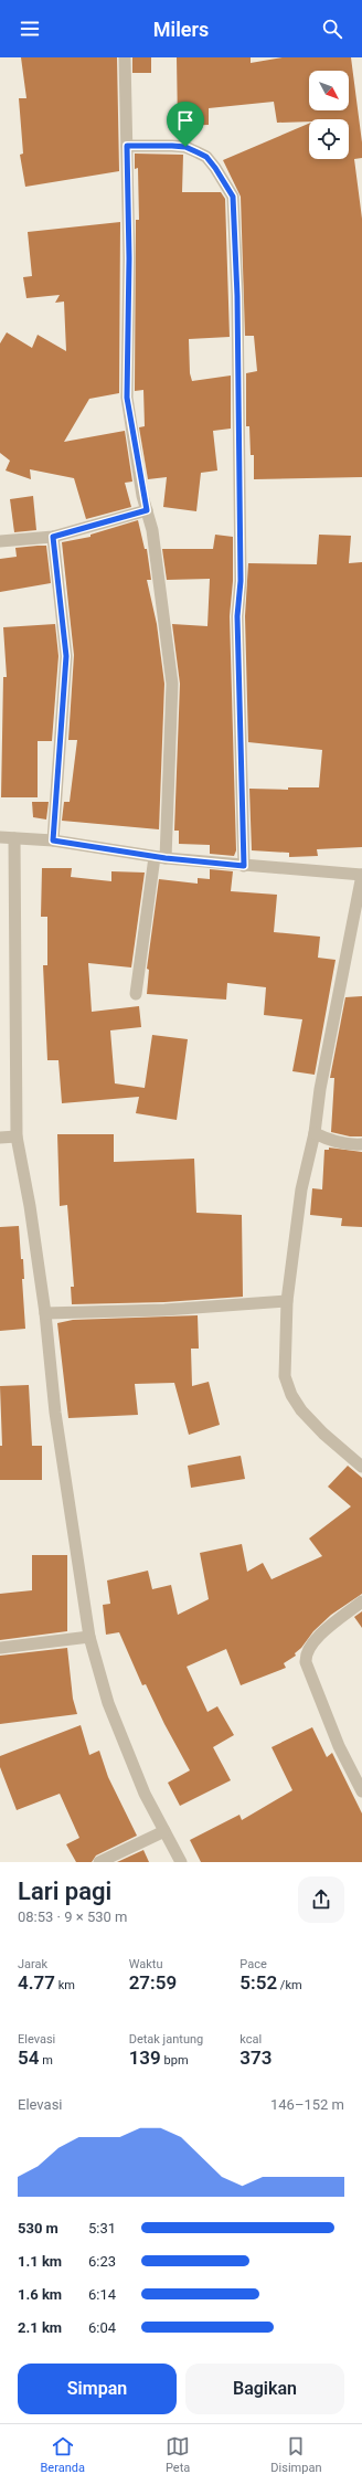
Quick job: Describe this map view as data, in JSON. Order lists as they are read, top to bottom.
{
  "north": "bottom right",
  "page": {
    "header": "Milers",
    "heading": ["Lari pagi", "08:53 · 9 × 530 m"],
    "stats": [
      ["Jarak", "4.77 km"],
      ["Waktu", "27:59"],
      ["Pace", "5:52 /km"],
      ["Elevasi", "54 m"],
      ["Detak jantung", "139 bpm"],
      ["kcal", "373"]
    ],
    "chart": ["Elevasi", "146–152 m"],
    "list": [
      {
        "name": "530 m",
        "note": "5:31"
      },
      {
        "name": "1.1 km",
        "note": "6:23"
      },
      {
        "name": "1.6 km",
        "note": "6:14"
      },
      {
        "name": "2.1 km",
        "note": "6:04"
      }
    ],
    "buttons": ["Simpan", "Bagikan"],
    "tabs": ["Beranda", "Peta", "Disimpan"]
  }
}
